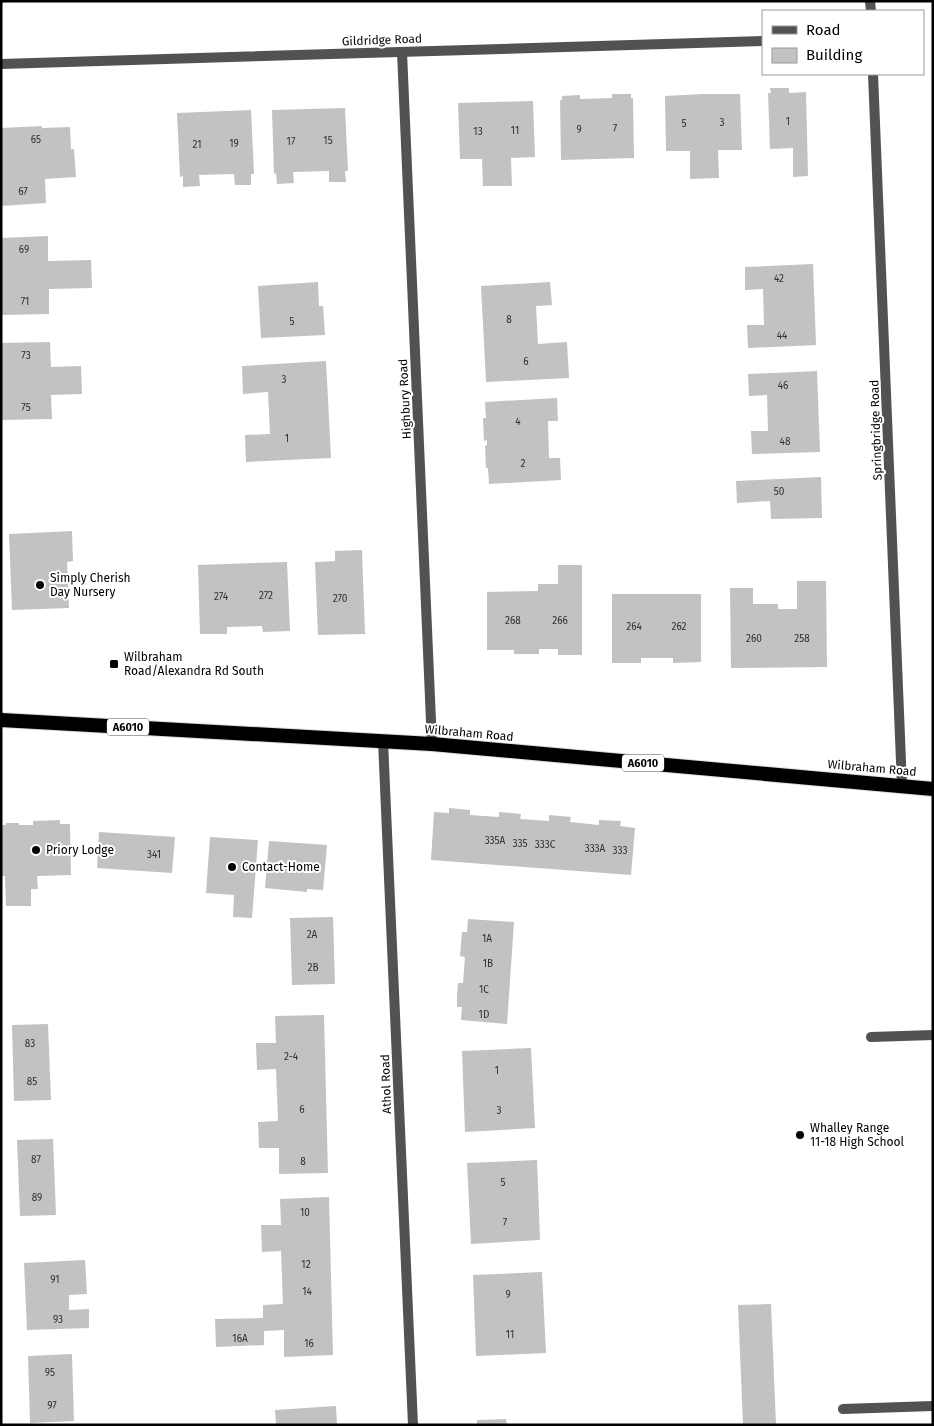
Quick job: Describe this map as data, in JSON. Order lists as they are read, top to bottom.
{
  "streets": {
    "highway": ["A6010", "Wilbraham Road"],
    "street": [
      "Gildridge Road",
      "Highbury Road",
      "Springbridge Road",
      "Athol Road"
    ]
  },
  "crossings": [
    ["Gildridge Road", "Highbury Road"],
    ["Highbury Road", "Wilbraham Road"],
    ["Springbridge Road", "Wilbraham Road"],
    ["Wilbraham Road", "Athol Road"]
  ],
  "places": {
    "other": [
      "Simply Cherish Day Nursery",
      "Priory Lodge",
      "Contact-Home",
      "Whalley Range 11-18 High School"
    ],
    "transit": ["Wilbraham Road/Alexandra Rd South"]
  },
  "house_numbers": [
    "1",
    "3",
    "5",
    "7",
    "9",
    "11",
    "13",
    "65",
    "15",
    "17",
    "19",
    "21",
    "67",
    "69",
    "42",
    "71",
    "8",
    "5",
    "44",
    "73",
    "6",
    "3",
    "46",
    "75",
    "4",
    "1",
    "48",
    "2",
    "50",
    "272",
    "274",
    "270",
    "268",
    "266",
    "264",
    "262",
    "260",
    "258",
    "335A",
    "335",
    "333C",
    "333A",
    "333",
    "341",
    "2A",
    "1A",
    "1B",
    "2B",
    "1C",
    "1D",
    "83",
    "2-4",
    "1",
    "85",
    "6",
    "3",
    "87",
    "8",
    "5",
    "89",
    "10",
    "7",
    "12",
    "91",
    "14",
    "9",
    "93",
    "11",
    "16A",
    "16",
    "95",
    "97"
  ],
  "legend": ["Road", "Building"]
}
